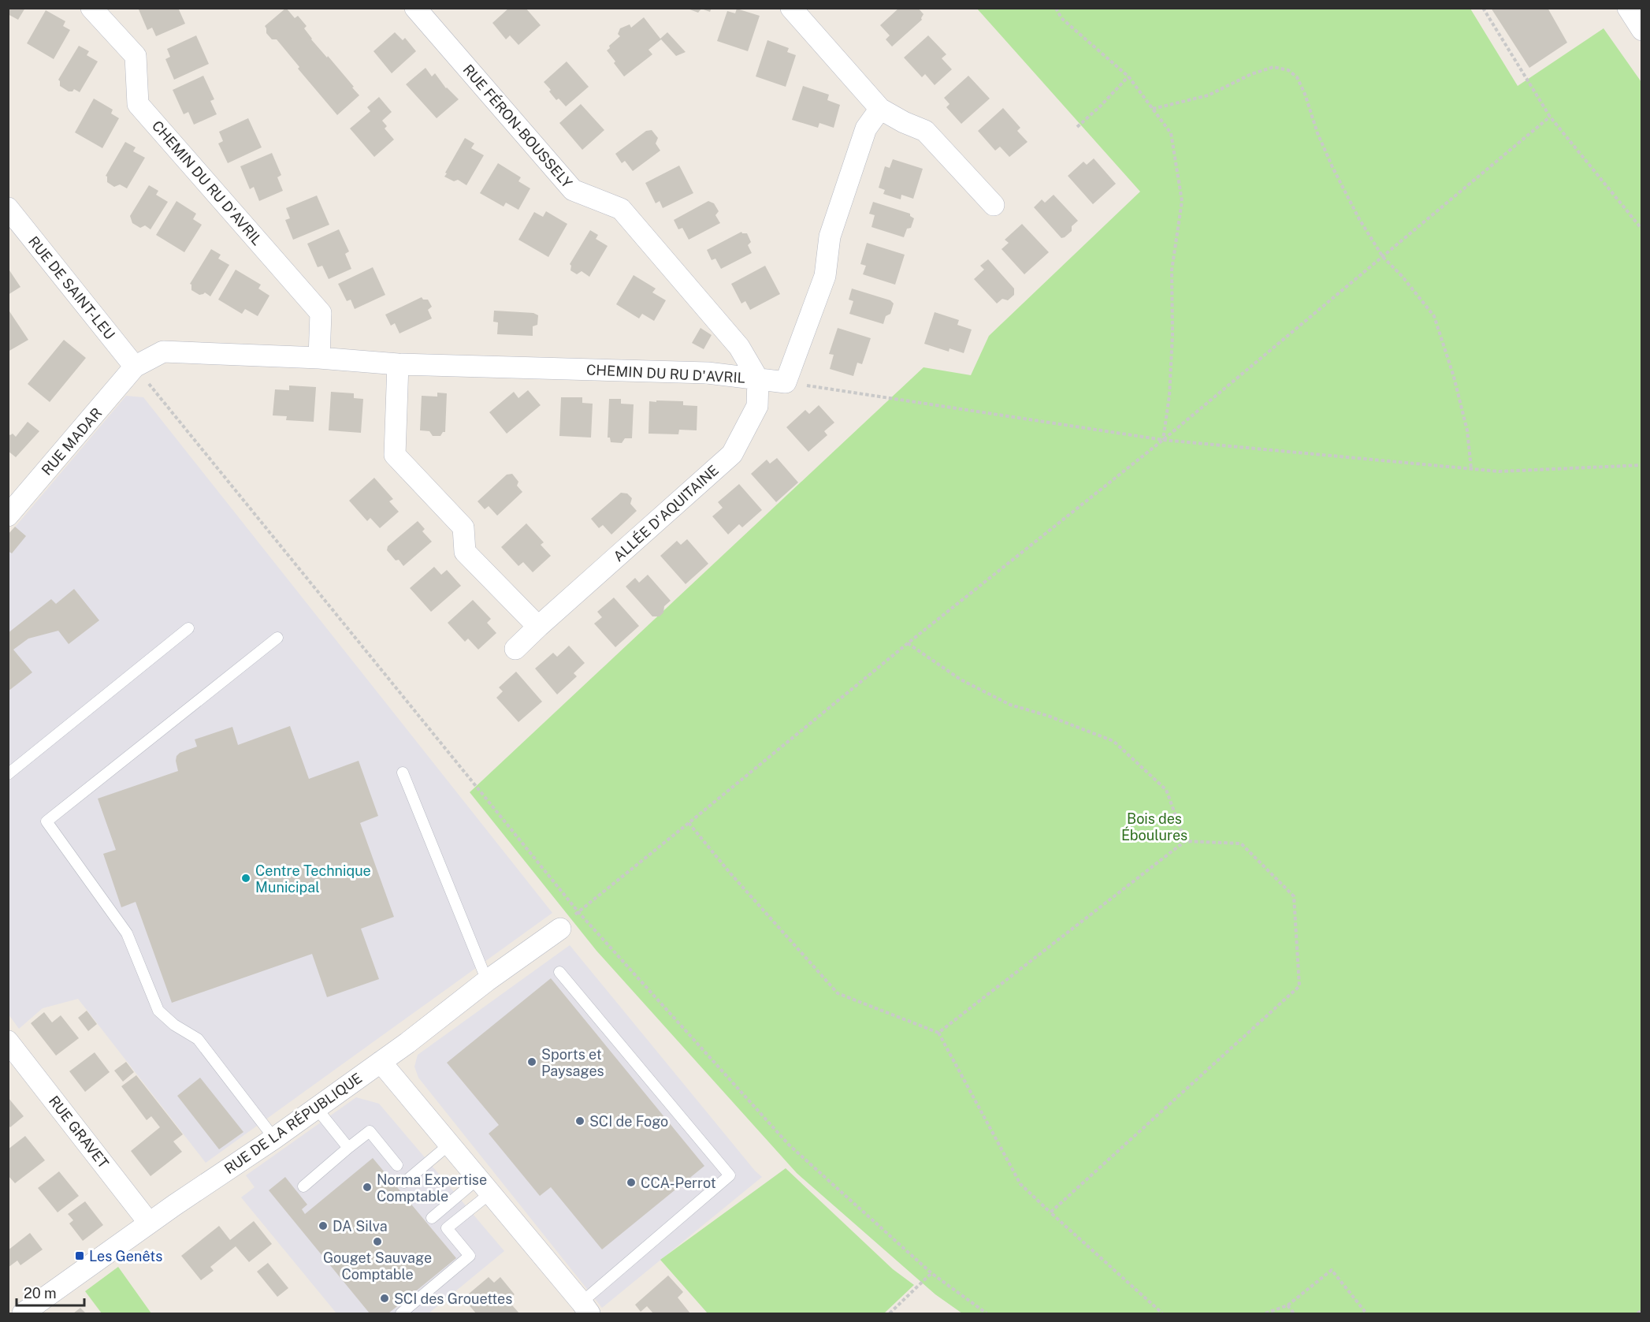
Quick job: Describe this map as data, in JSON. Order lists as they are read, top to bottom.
{
  "streets": {
    "street": [
      "RUE FÉRON-BOUSSELY",
      "CHEMIN DU RU D'AVRIL",
      "RUE DE SAINT-LEU",
      "RUE MADAR",
      "ALLÉE D'AQUITAINE",
      "RUE DE LA RÉPUBLIQUE",
      "RUE GRAVET"
    ]
  },
  "crossings": [
    ["RUE FÉRON-BOUSSELY", "CHEMIN DU RU D'AVRIL"],
    ["RUE FÉRON-BOUSSELY", "ALLÉE D'AQUITAINE"],
    ["CHEMIN DU RU D'AVRIL", "RUE DE SAINT-LEU"],
    ["CHEMIN DU RU D'AVRIL", "RUE MADAR"],
    ["CHEMIN DU RU D'AVRIL", "ALLÉE D'AQUITAINE"],
    ["RUE DE SAINT-LEU", "RUE MADAR"],
    ["RUE DE LA RÉPUBLIQUE", "RUE GRAVET"]
  ],
  "parks": ["Bois des Éboulures"],
  "places": {
    "other": [
      "Centre Technique Municipal",
      "Sports et Paysages",
      "SCI de Fogo",
      "CCA-Perrot",
      "Norma Expertise Comptable",
      "DA Silva",
      "Gouget Sauvage Comptable",
      "SCI des Grouettes"
    ],
    "transit": ["Les Genêts"]
  },
  "scale_bar": "20 m"
}
